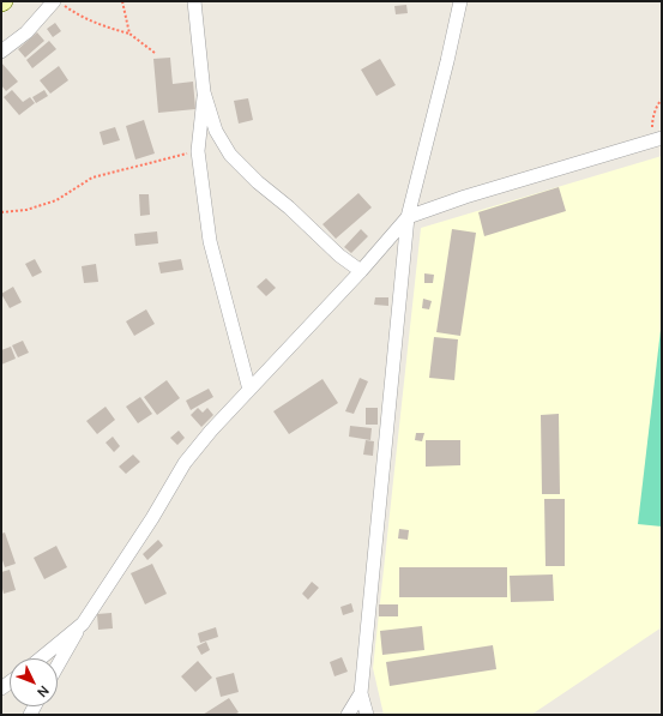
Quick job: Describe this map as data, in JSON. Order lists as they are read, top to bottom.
{
  "north": "bottom right"
}
